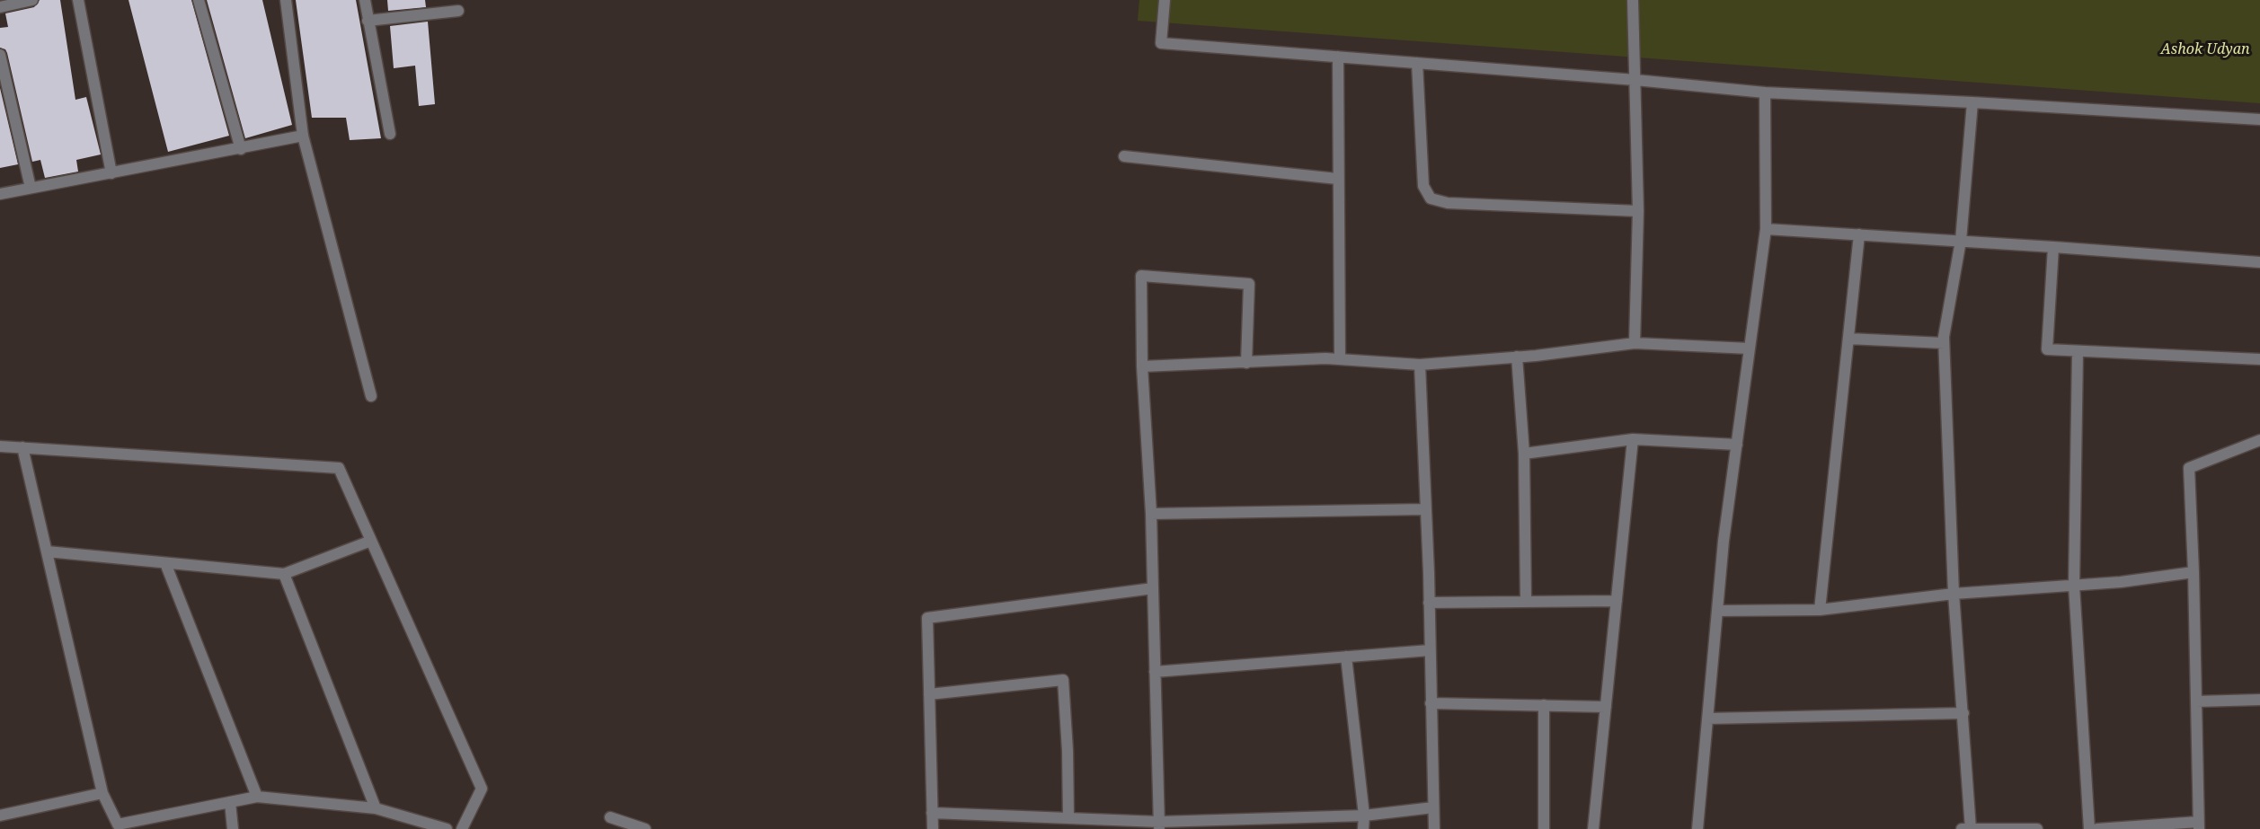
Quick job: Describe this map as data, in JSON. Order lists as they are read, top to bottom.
{
  "parks": ["Ashok Udyan"]
}
